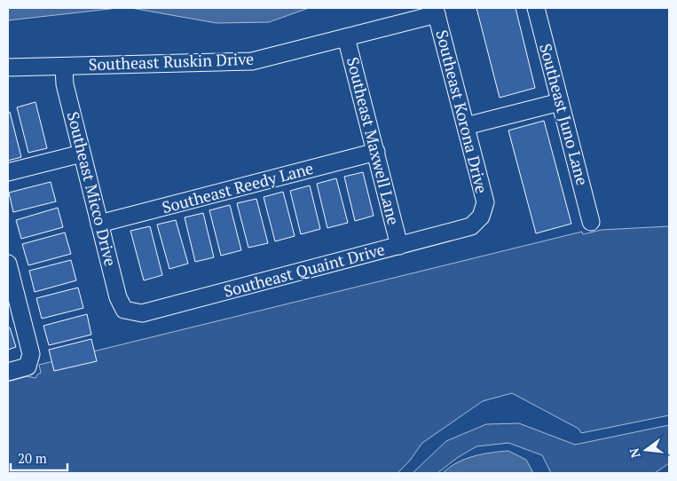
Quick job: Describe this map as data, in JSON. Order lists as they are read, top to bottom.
{
  "streets": {
    "street": [
      "Southeast Ruskin Drive",
      "Southeast Korona Drive",
      "Southeast Juno Lane",
      "Southeast Maxwell Lane",
      "Southeast Reedy Lane",
      "Southeast Micco Drive",
      "Southeast Quaint Drive"
    ]
  },
  "crossings": [
    ["Southeast Ruskin Drive", "Southeast Korona Drive"],
    ["Southeast Ruskin Drive", "Southeast Maxwell Lane"],
    ["Southeast Ruskin Drive", "Southeast Micco Drive"],
    ["Southeast Korona Drive", "Southeast Quaint Drive"],
    ["Southeast Maxwell Lane", "Southeast Reedy Lane"],
    ["Southeast Maxwell Lane", "Southeast Quaint Drive"],
    ["Southeast Reedy Lane", "Southeast Micco Drive"],
    ["Southeast Micco Drive", "Southeast Quaint Drive"]
  ],
  "scale_bar": "20 m",
  "north": "left"
}
